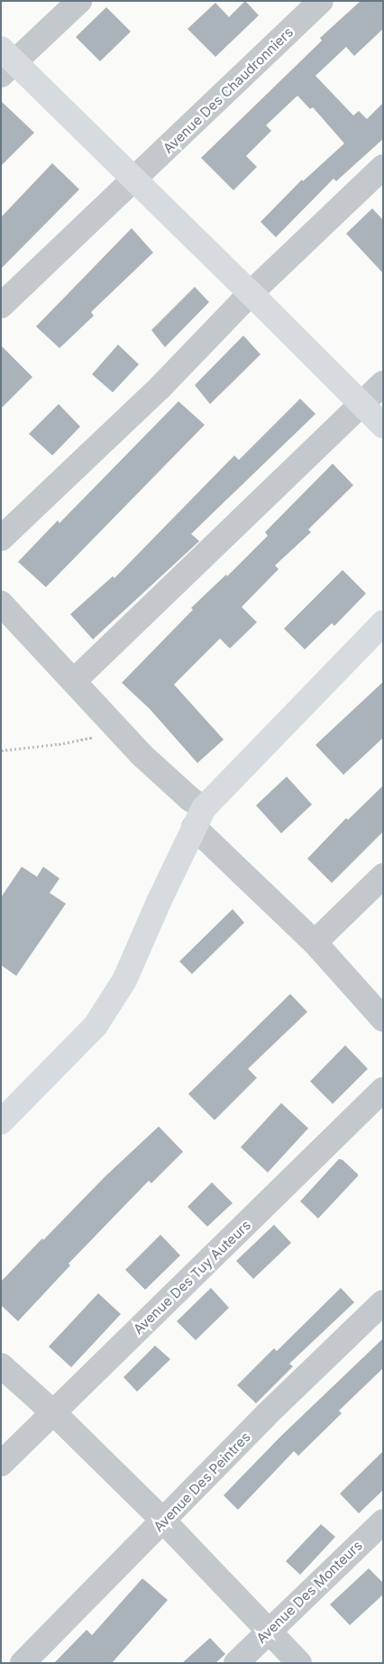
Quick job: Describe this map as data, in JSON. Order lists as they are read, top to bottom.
{
  "streets": {
    "street": [
      "Avenue Des Chaudronniers",
      "Avenue Des Tuy Auteurs",
      "Avenue Des Peintres",
      "Avenue Des Monteurs"
    ]
  }
}
